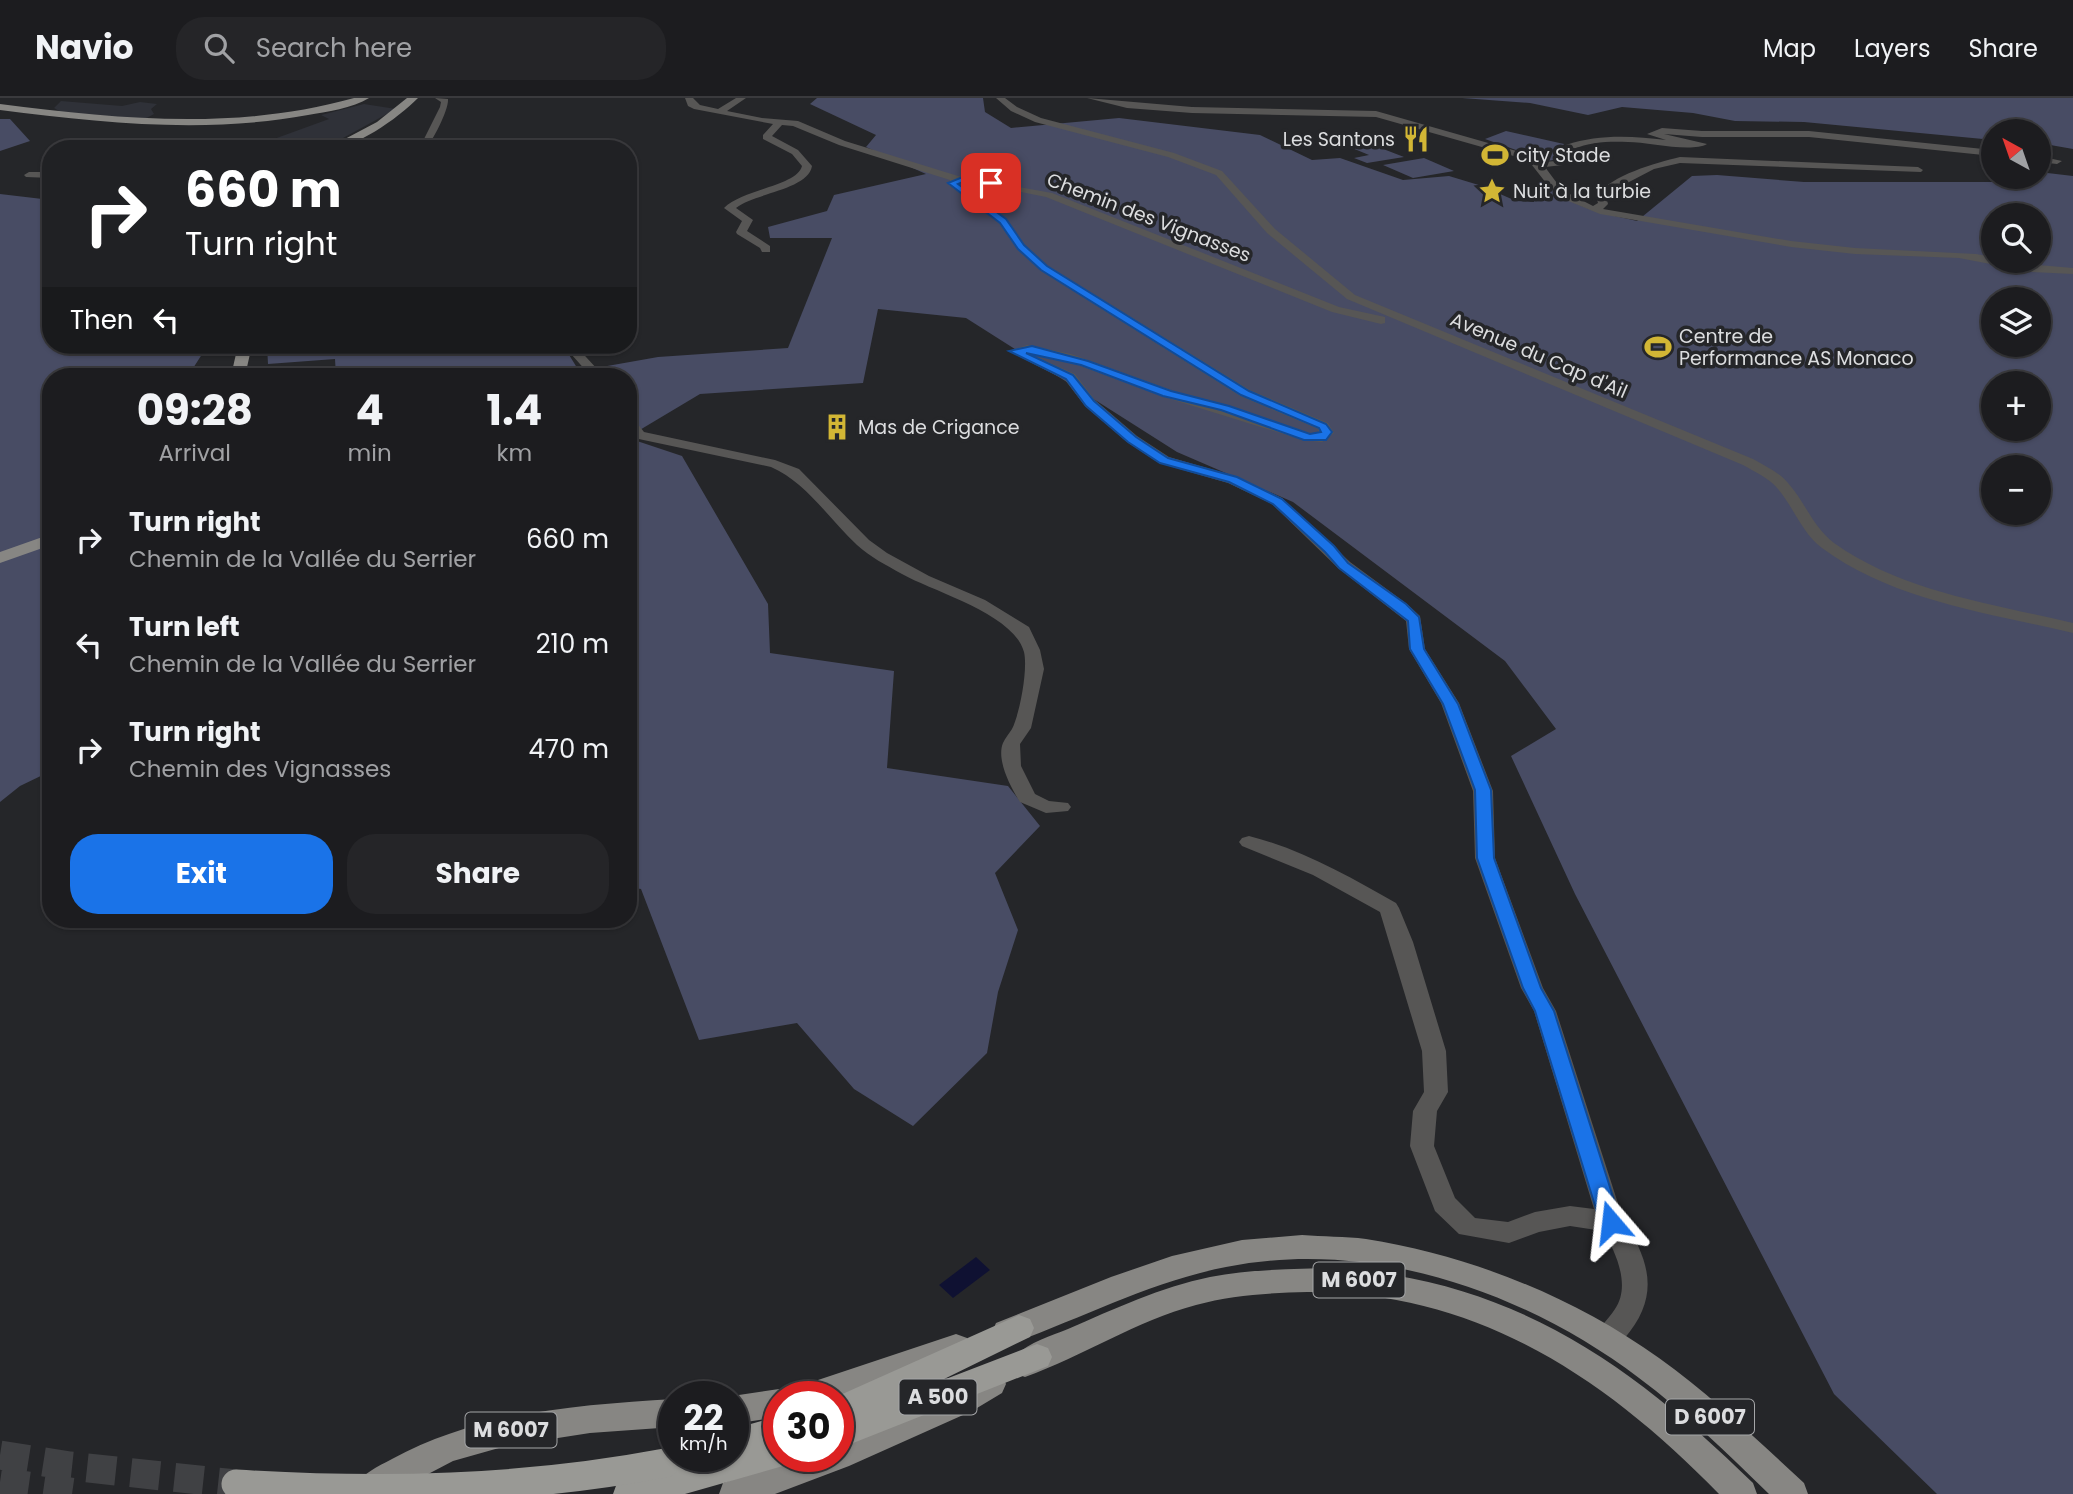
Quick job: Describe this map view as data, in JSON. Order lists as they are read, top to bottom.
{
  "streets": {
    "highway": ["A 500"],
    "main road": ["M 6007", "D 6007"],
    "street": ["Chemin des Vignasses", "Avenue du Cap d'Ail"]
  },
  "crossings": [
    ["Chemin des Vignasses", "Avenue du Cap d'Ail"],
    ["M 6007", "A 500"],
    ["M 6007", "D 6007"]
  ],
  "places": {
    "restaurant": ["Les Santons"],
    "sports": ["city Stade", "Centre de Performance AS Monaco"],
    "place": ["Nuit à la turbie"],
    "building": ["Mas de Crigance"]
  },
  "north": "top left",
  "page": {
    "header": "Navio",
    "search": "Search here",
    "nav": ["Map", "Layers", "Share"],
    "map_buttons": ["+", "−"],
    "turn": ["660 m", "Turn right"],
    "then": "Then",
    "eta": [
      "09:28",
      "Arrival",
      "4",
      "min",
      "1.4",
      "km"
    ],
    "list": [
      {
        "name": "Turn right",
        "note": "Chemin de la Vallée du Serrier",
        "value": "660 m"
      },
      {
        "name": "Turn left",
        "note": "Chemin de la Vallée du Serrier",
        "value": "210 m"
      },
      {
        "name": "Turn right",
        "note": "Chemin des Vignasses",
        "value": "470 m"
      }
    ],
    "buttons": ["Exit", "Share"],
    "speed": "22 km/h",
    "limit": "30"
  }
}
